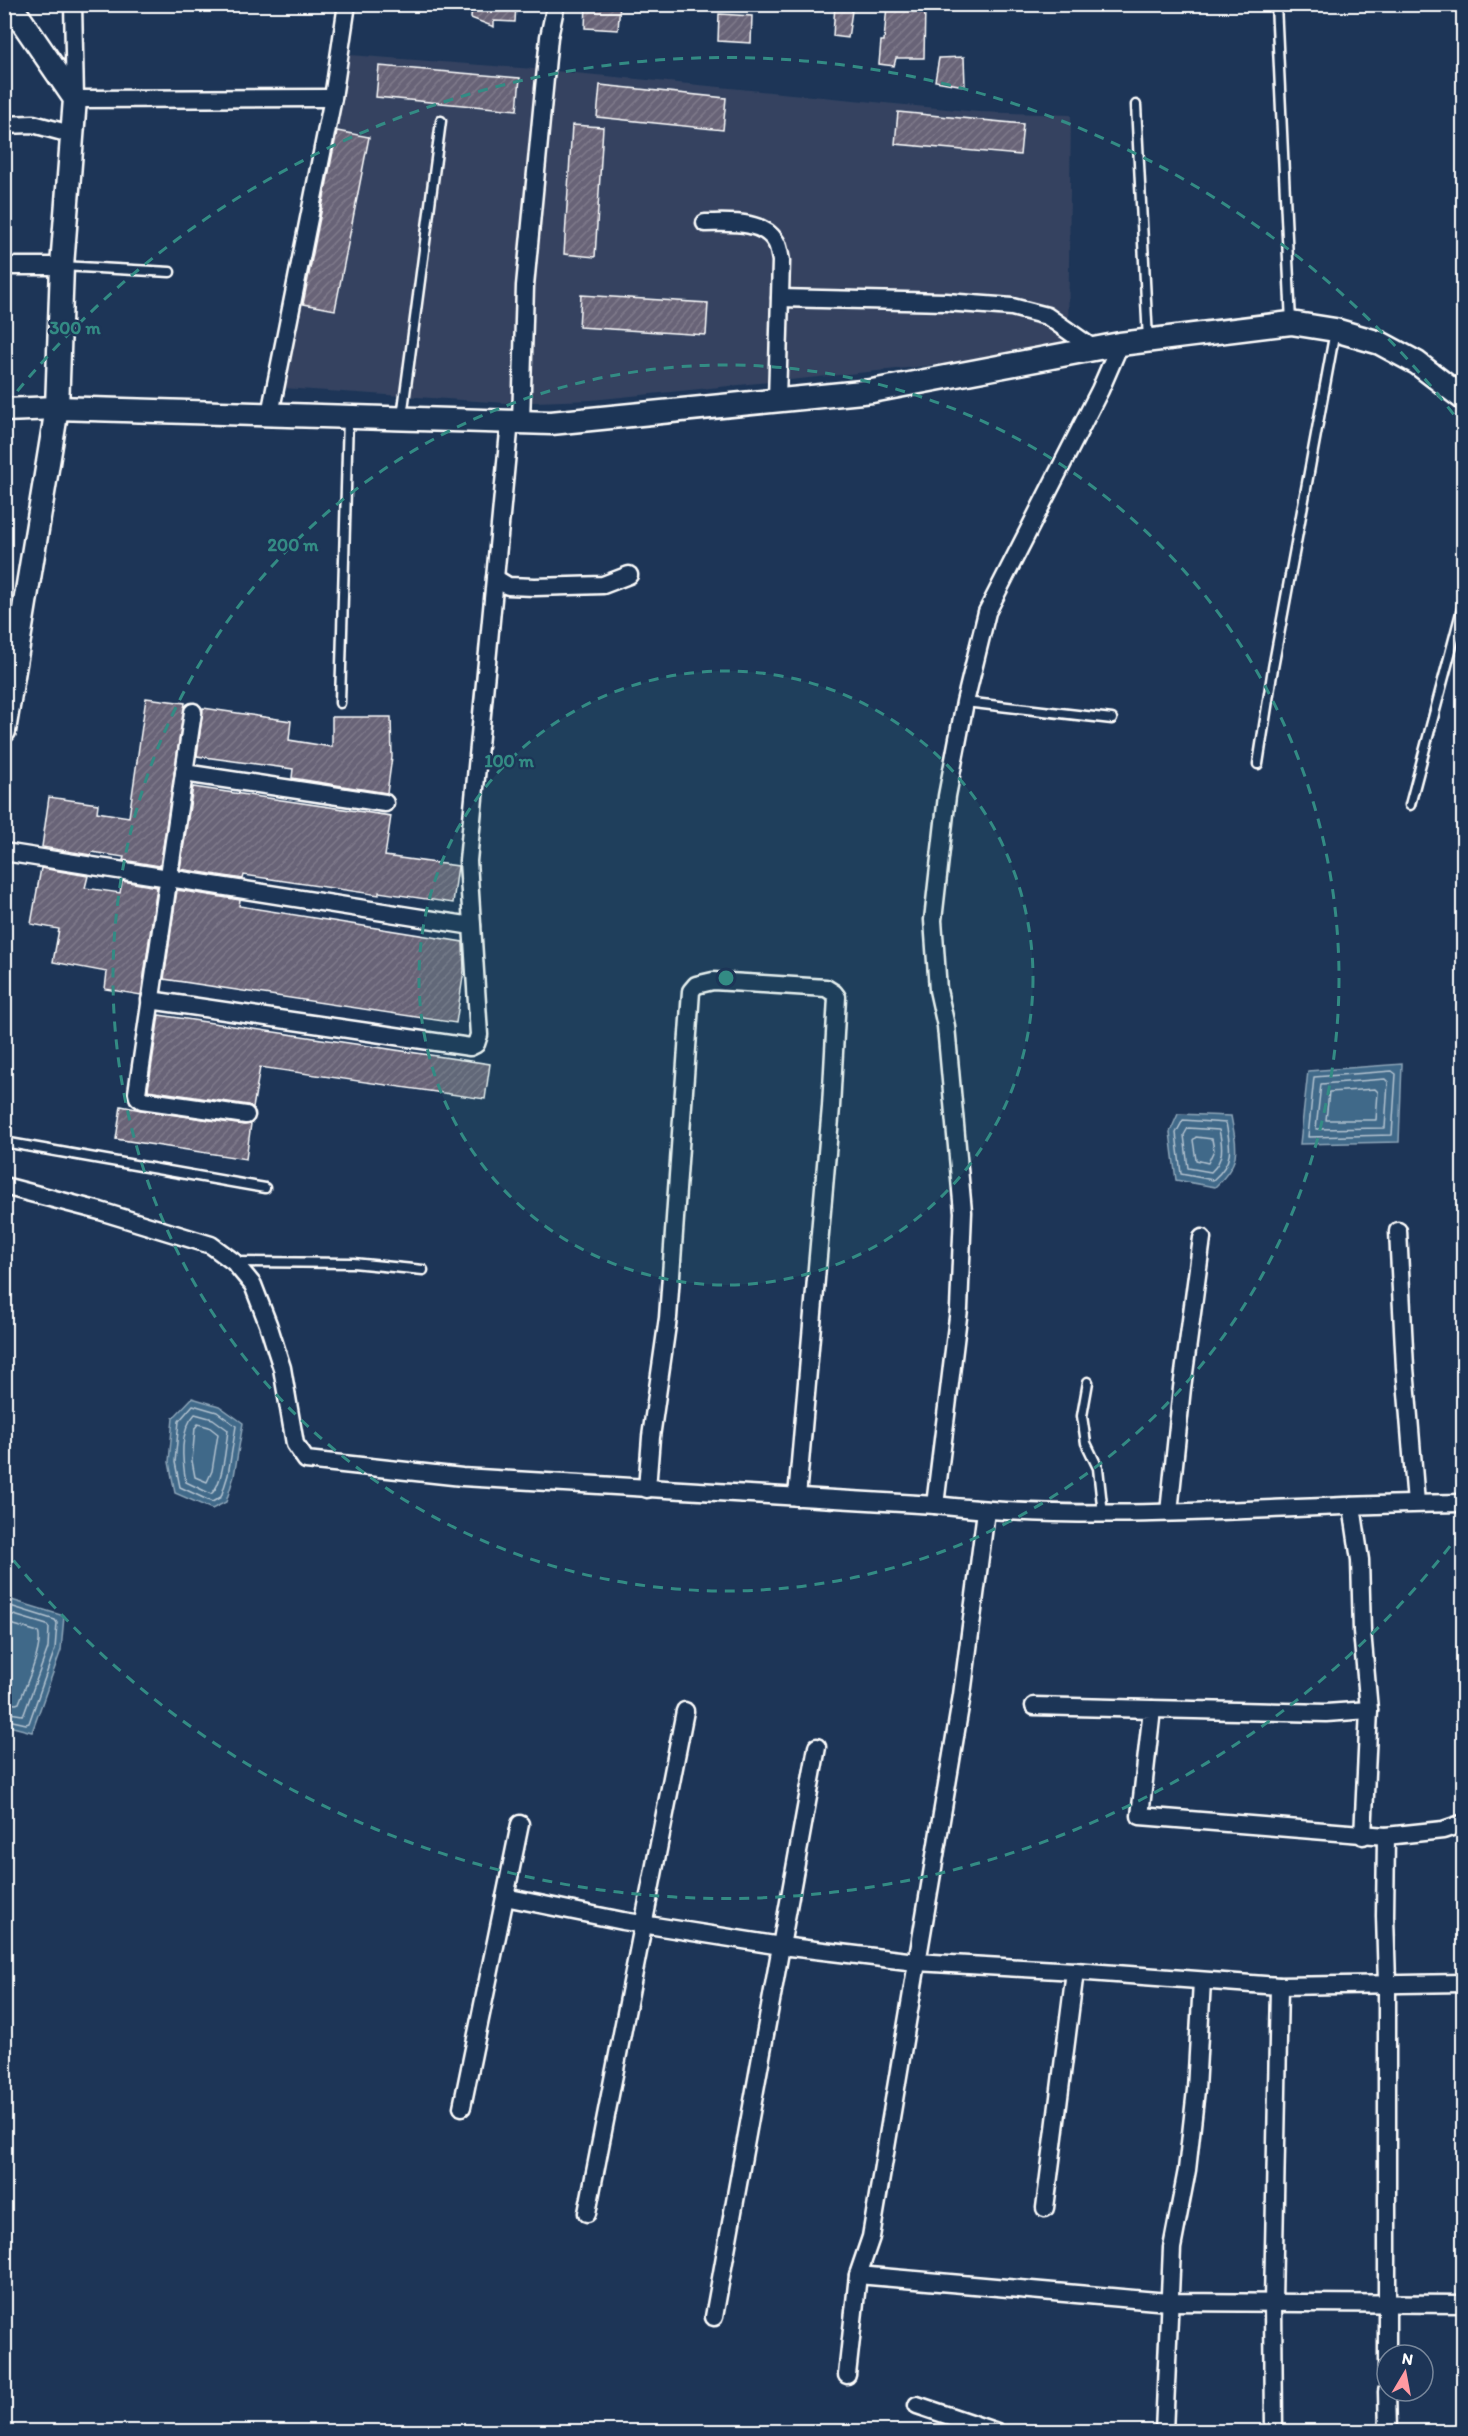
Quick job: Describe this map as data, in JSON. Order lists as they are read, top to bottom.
{
  "north": "top",
  "rings": ["300 m", "200 m", "100 m"]
}
